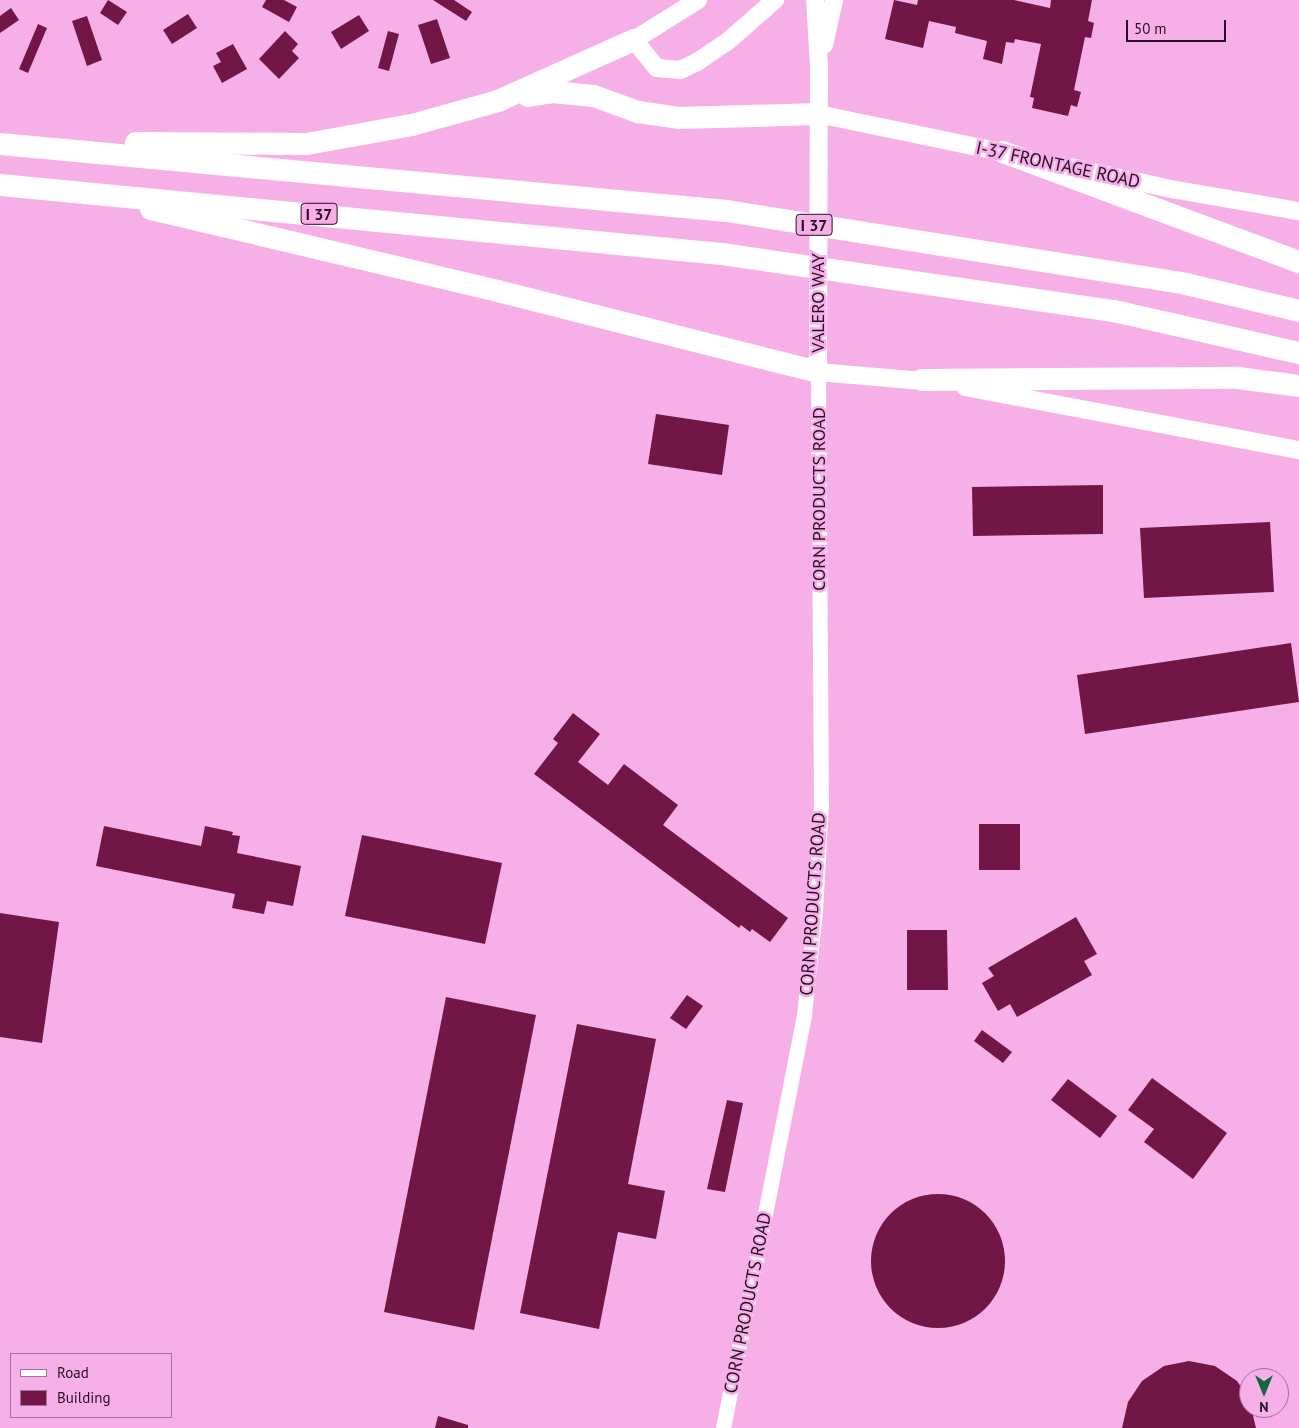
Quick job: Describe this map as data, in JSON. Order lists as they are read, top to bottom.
{
  "streets": {
    "highway": ["I 37"],
    "main road": ["I-37 FRONTAGE ROAD", "VALERO WAY"],
    "street": ["CORN PRODUCTS ROAD"]
  },
  "crossings": [
    ["I-37 FRONTAGE ROAD", "VALERO WAY"],
    ["VALERO WAY", "CORN PRODUCTS ROAD"]
  ],
  "legend": ["Road", "Building"],
  "scale_bar": "50 m",
  "north": "bottom"
}
